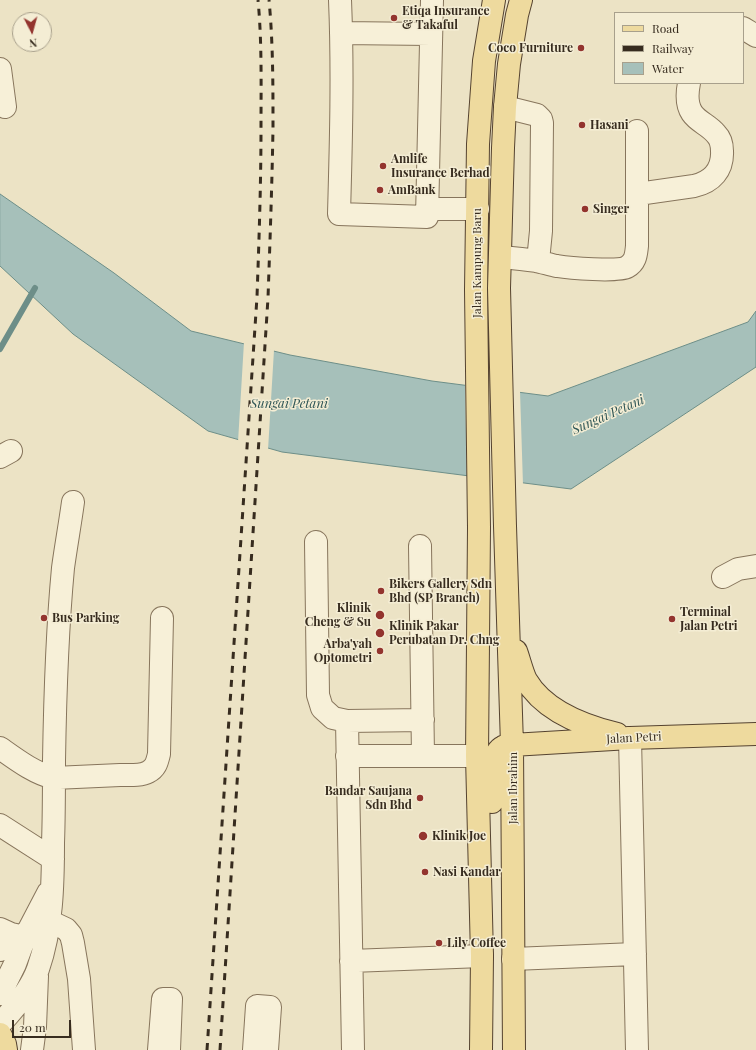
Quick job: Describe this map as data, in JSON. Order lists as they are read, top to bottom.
{
  "streets": {
    "main road": ["Jalan Kampung Baru", "Jalan Petri", "Jalan Ibrahim"]
  },
  "crossings": [
    ["Jalan Kampung Baru", "Jalan Ibrahim"],
    ["Jalan Petri", "Jalan Ibrahim"]
  ],
  "water": ["Sungai Petani"],
  "places": [
    "Etiqa Insurance & Takaful",
    "Coco Furniture",
    "Hasani",
    "Amlife Insurance Berhad",
    "AmBank",
    "Singer",
    "Bikers Gallery Sdn Bhd (SP Branch)",
    "Klinik Cheng & Su",
    "Bus Parking",
    "Terminal Jalan Petri",
    "Klinik Pakar Perubatan Dr. Chng",
    "Arba'yah Optometri",
    "Bandar Saujana Sdn Bhd",
    "Klinik Joe",
    "Nasi Kandar",
    "Lily Coffee"
  ],
  "legend": ["Road", "Railway", "Water"],
  "scale_bar": "20 m",
  "north": "bottom"
}
